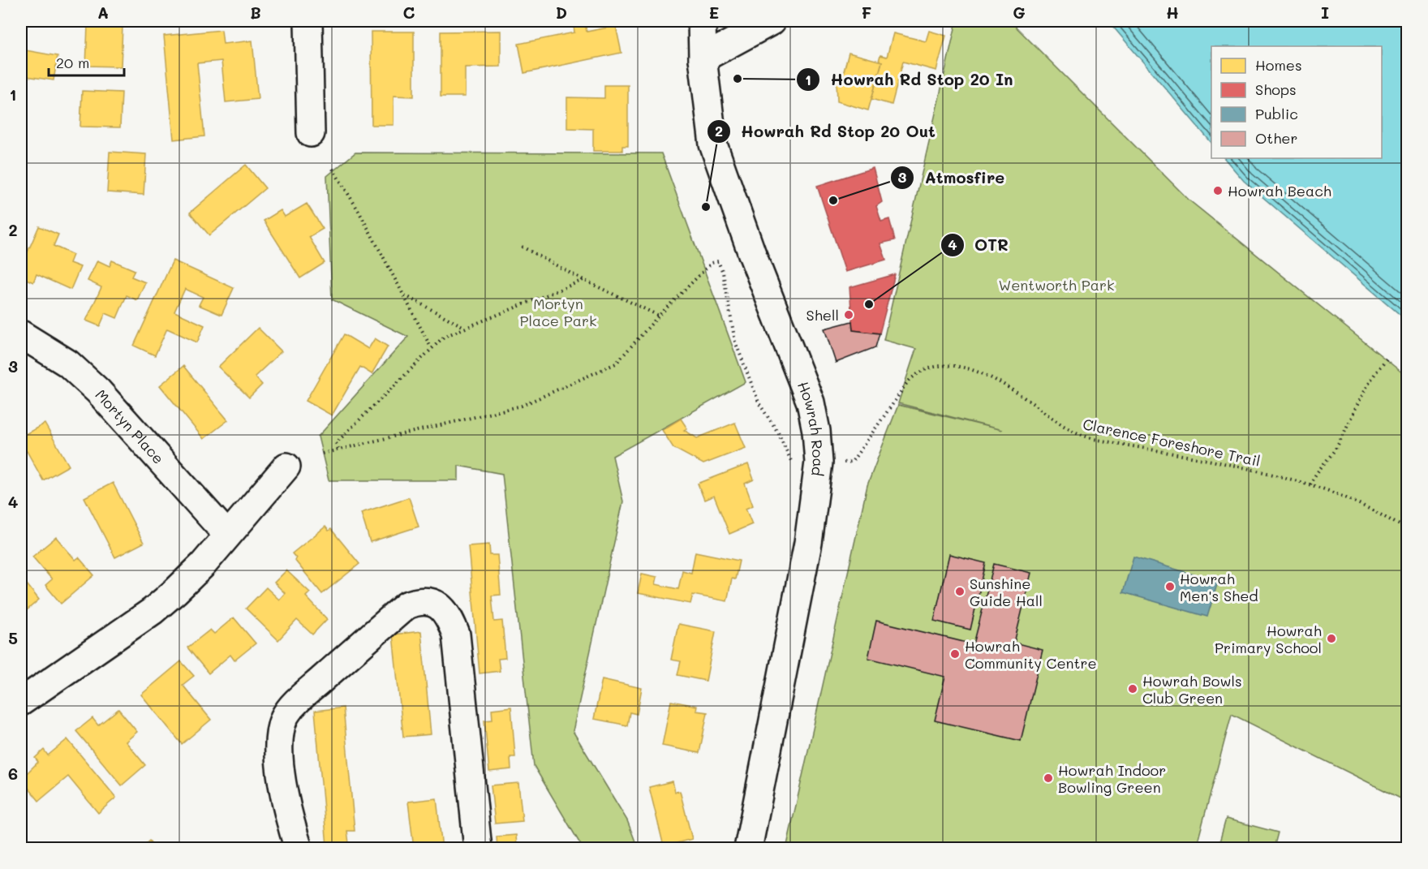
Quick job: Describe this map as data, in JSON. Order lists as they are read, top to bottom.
{
  "streets": {
    "street": ["Mortyn Place", "Howrah Road"],
    "path": ["Clarence Foreshore Trail"]
  },
  "parks": ["Wentworth Park", "Mortyn Place Park"],
  "places": [
    "Howrah Rd Stop 20 In",
    "Howrah Beach",
    "Atmosfire",
    "Howrah Rd Stop 20 Out",
    "OTR",
    "Shell",
    "Howrah Men's Shed",
    "Sunshine Guide Hall",
    "Howrah Primary School",
    "Howrah Community Centre",
    "Howrah Bowls Club Green",
    "Howrah Indoor Bowling Green"
  ],
  "legend": [
    "Homes",
    "Shops",
    "Public",
    "Other"
  ],
  "scale_bar": "20 m",
  "grid": {
    "columns": [
      "A",
      "B",
      "C",
      "D",
      "E",
      "F",
      "G",
      "H",
      "I"
    ],
    "rows": [
      "1",
      "2",
      "3",
      "4",
      "5",
      "6"
    ]
  }
}
